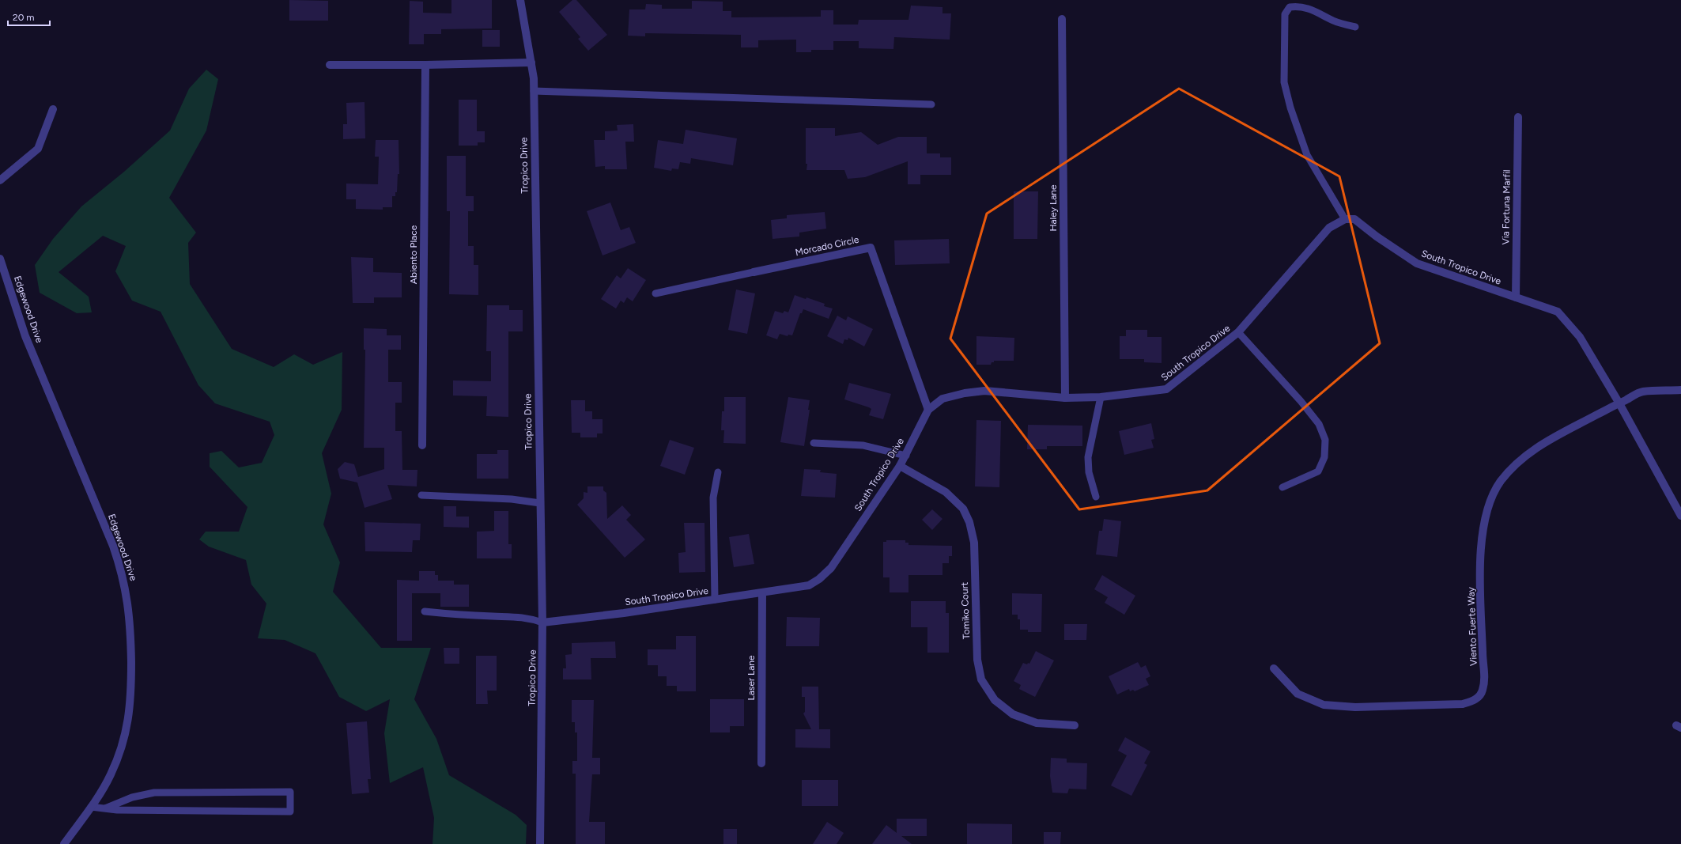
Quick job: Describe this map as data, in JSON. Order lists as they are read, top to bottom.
{
  "streets": {
    "street": [
      "Tropico Drive",
      "Via Fortuna Marfil",
      "Haley Lane",
      "Morcado Circle",
      "Abiento Place",
      "South Tropico Drive",
      "Edgewood Drive",
      "Tomiko Court",
      "Viento Fuerte Way",
      "Laser Lane"
    ]
  },
  "crossings": [
    ["Tropico Drive", "South Tropico Drive"],
    ["Via Fortuna Marfil", "South Tropico Drive"],
    ["Haley Lane", "South Tropico Drive"],
    ["Morcado Circle", "South Tropico Drive"],
    ["South Tropico Drive", "Tomiko Court"],
    ["South Tropico Drive", "Viento Fuerte Way"],
    ["South Tropico Drive", "Laser Lane"]
  ],
  "scale_bar": "20 m"
}
